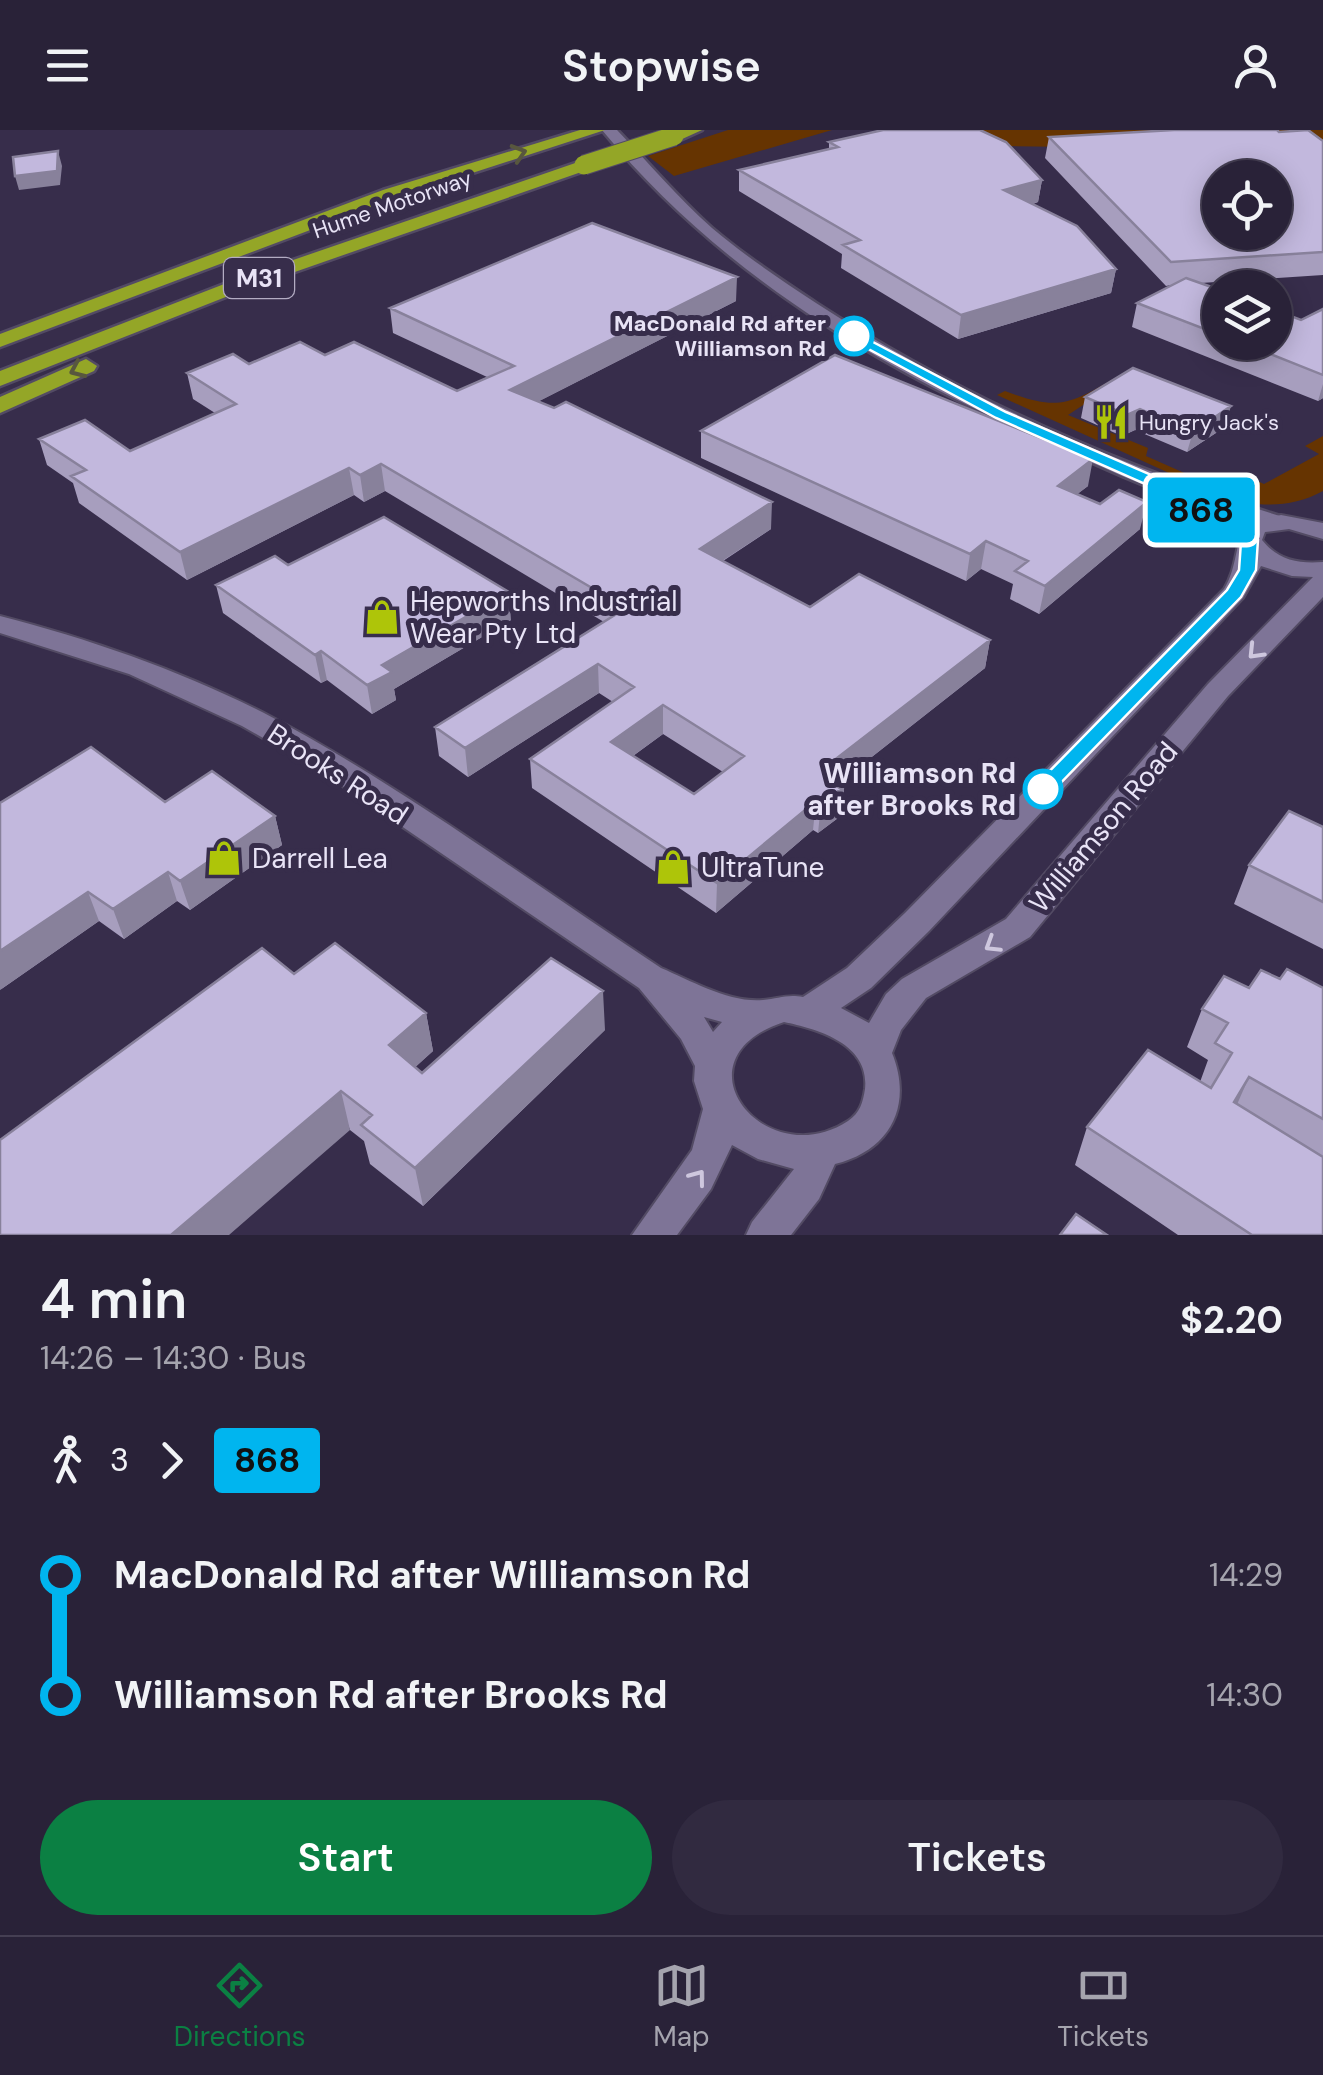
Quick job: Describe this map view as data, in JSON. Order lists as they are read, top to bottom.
{
  "streets": {
    "highway": ["Hume Motorway", "M31"],
    "main road": ["Brooks Road", "Williamson Road"]
  },
  "crossings": [
    ["Brooks Road", "Williamson Road"]
  ],
  "places": {
    "other": ["MacDonald Rd after Williamson Rd", "Williamson Rd after Brooks Rd"],
    "restaurant": ["Hungry Jack's"],
    "shop": ["Hepworths Industrial Wear Pty Ltd", "Darrell Lea", "UltraTune"]
  },
  "lines": ["bus line 868"],
  "page": {
    "header": "Stopwise",
    "on_map": "868",
    "heading": ["4 min", "14:26 – 14:30 · Bus", "$2.20"],
    "legs": ["3", "868"],
    "list": [
      {
        "name": "MacDonald Rd after Williamson Rd",
        "value": "14:29"
      },
      {
        "name": "Williamson Rd after Brooks Rd",
        "value": "14:30"
      }
    ],
    "buttons": ["Start", "Tickets"],
    "tabs": ["Directions", "Map", "Tickets"]
  }
}
